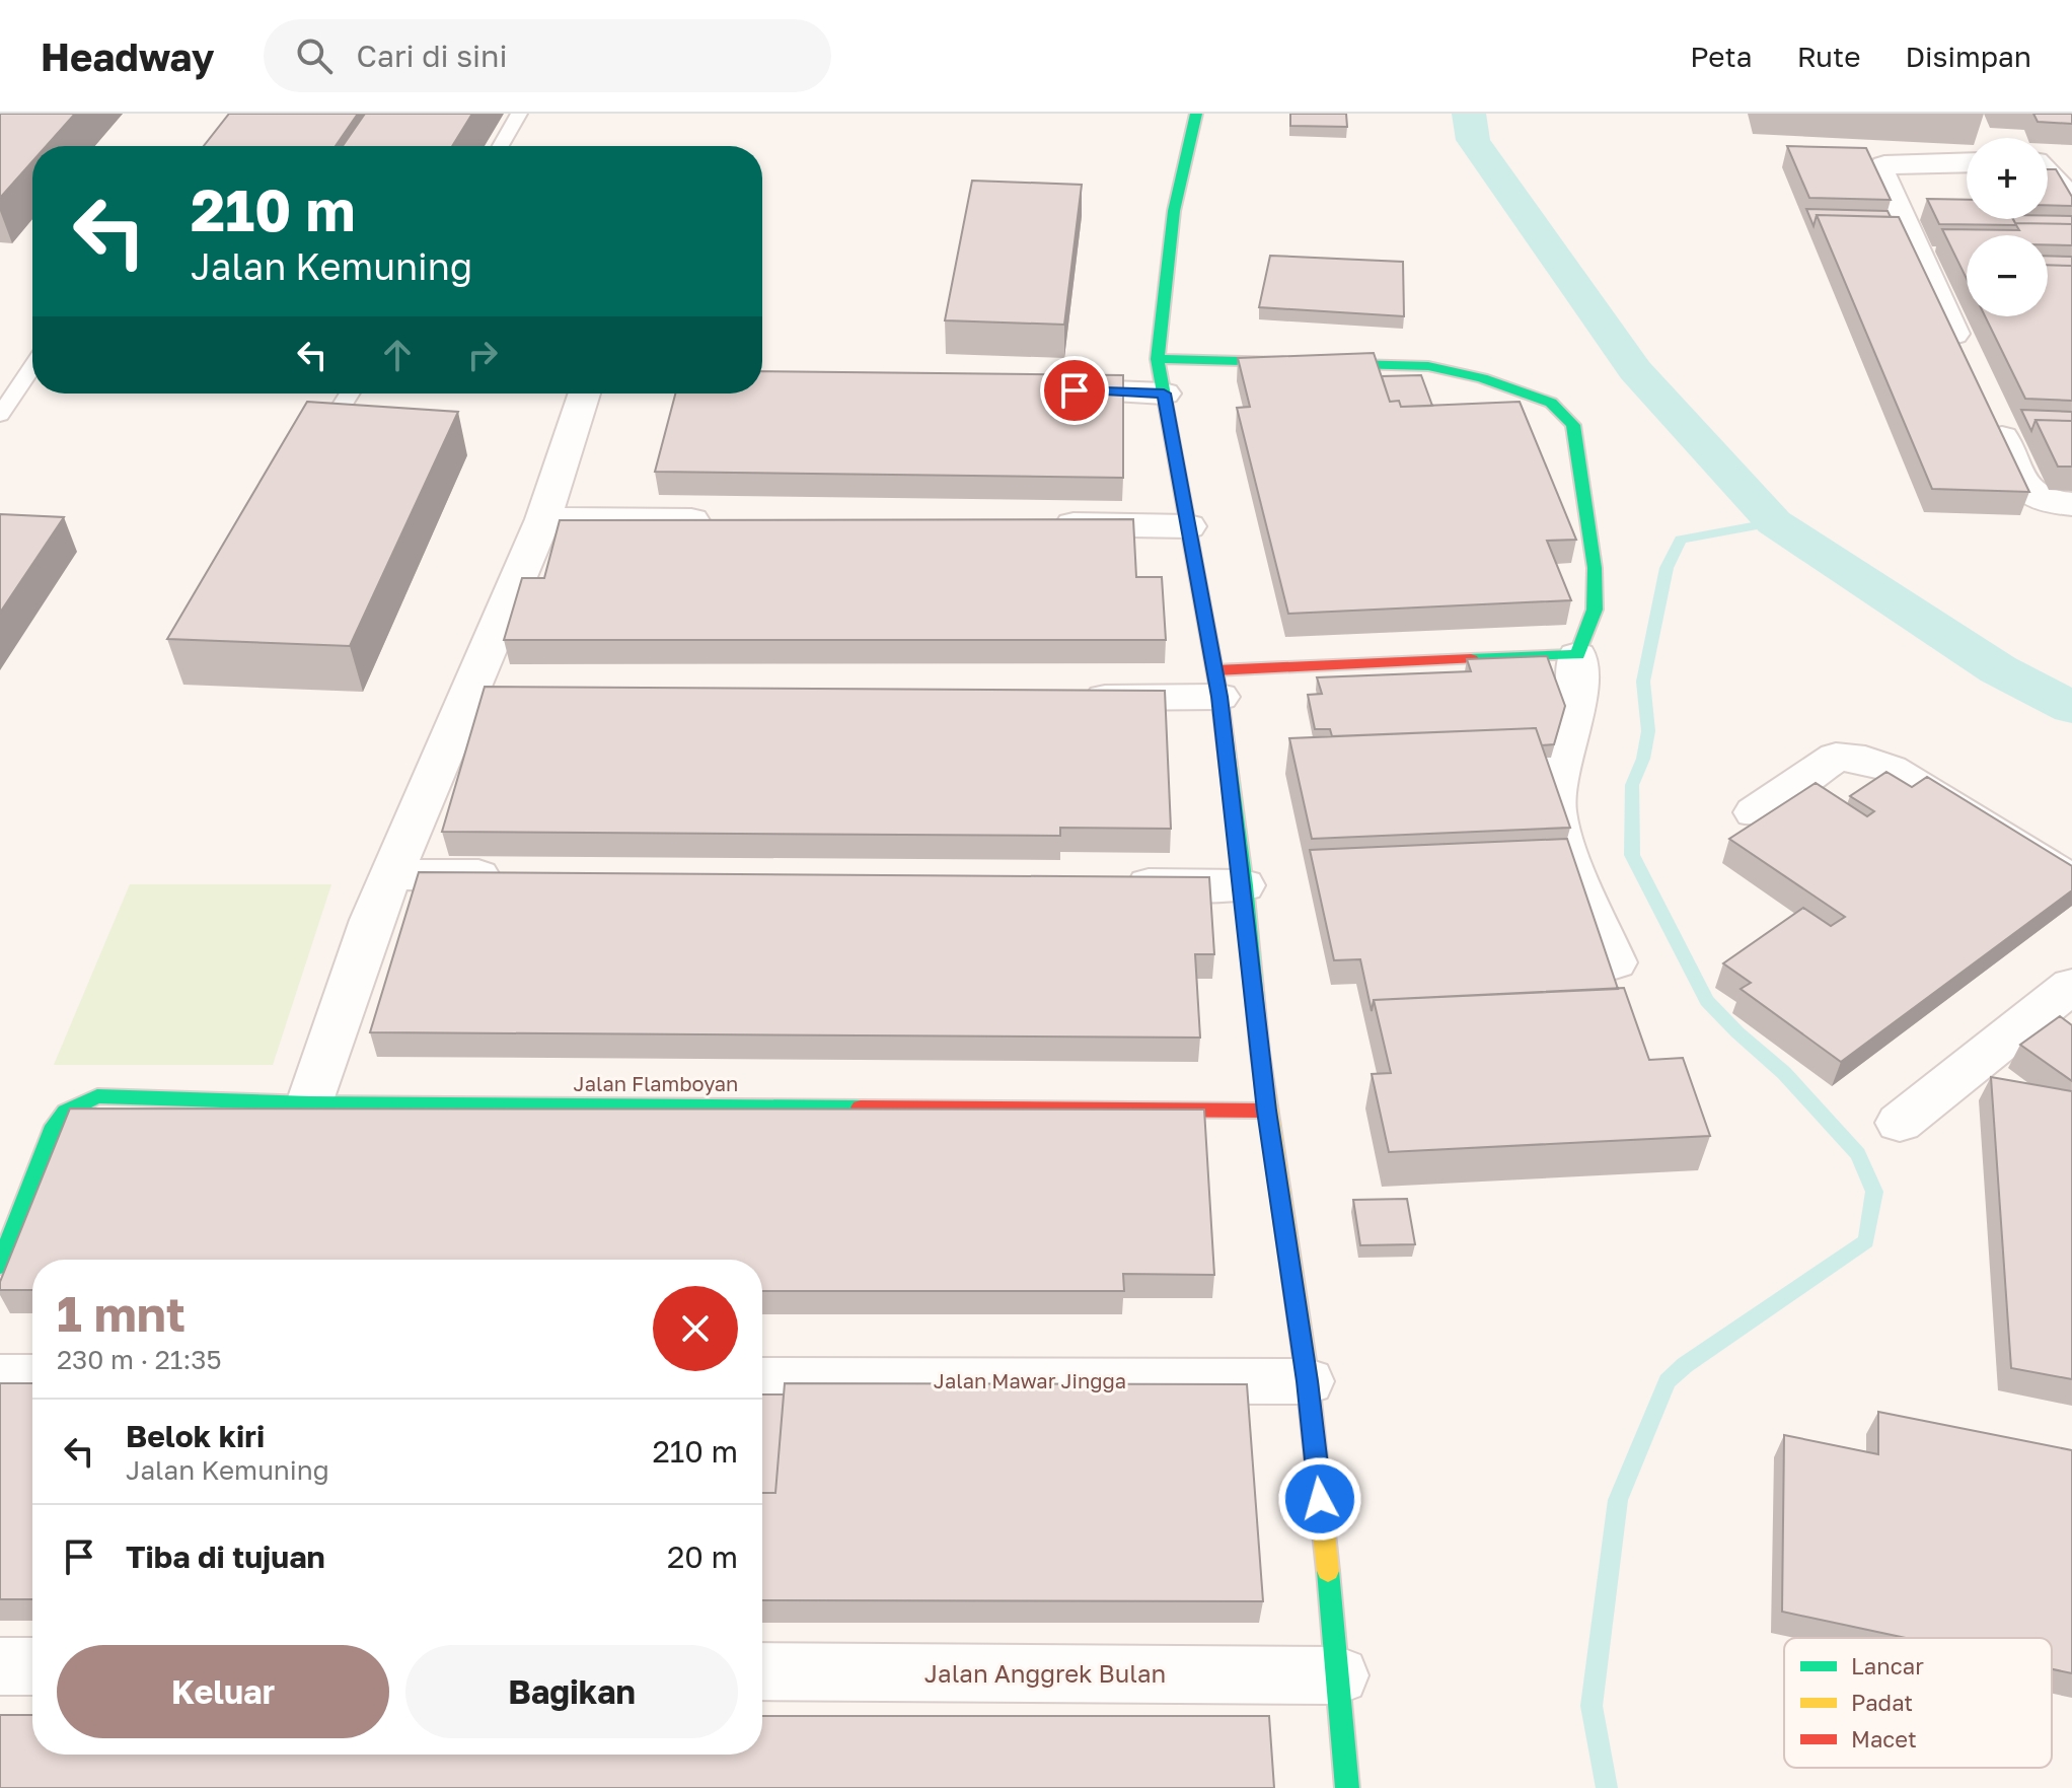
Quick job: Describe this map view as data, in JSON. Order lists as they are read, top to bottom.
{
  "streets": {
    "street": ["Jalan Flamboyan", "Jalan Mawar Jingga", "Jalan Anggrek Bulan"]
  },
  "legend": ["Lancar", "Padat", "Macet"],
  "page": {
    "header": "Headway",
    "search": "Cari di sini",
    "nav": ["Peta", "Rute", "Disimpan"],
    "map_buttons": ["+", "−"],
    "turn": ["210 m", "Jalan Kemuning"],
    "heading": ["1 mnt", "230 m · 21:35"],
    "list": [
      {
        "name": "Belok kiri",
        "note": "Jalan Kemuning",
        "value": "210 m"
      },
      {
        "name": "Tiba di tujuan",
        "value": "20 m"
      }
    ],
    "buttons": ["Keluar", "Bagikan"]
  }
}
